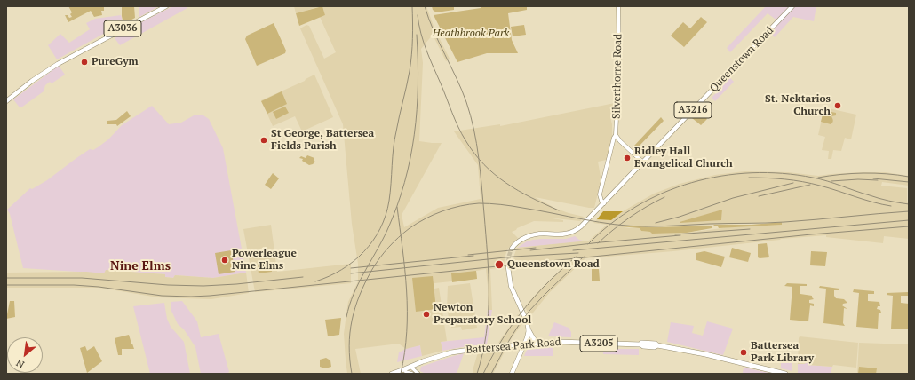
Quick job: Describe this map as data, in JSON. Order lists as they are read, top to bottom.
{
  "streets": {
    "highway": ["A3205", "Battersea Park Road"],
    "main road": [
      "A3036",
      "Queenstown Road",
      "Silverthorne Road",
      "A3216"
    ]
  },
  "crossings": [
    ["Queenstown Road", "Silverthorne Road"]
  ],
  "districts": ["Nine Elms"],
  "parks": ["Heathbrook Park"],
  "places": [
    "PureGym",
    "St. Nektarios Church",
    "St George, Battersea Fields Parish",
    "Ridley Hall Evangelical Church",
    "Powerleague Nine Elms",
    "Queenstown Road",
    "Newton Preparatory School",
    "Battersea Park Library"
  ],
  "north": "bottom left"
}
